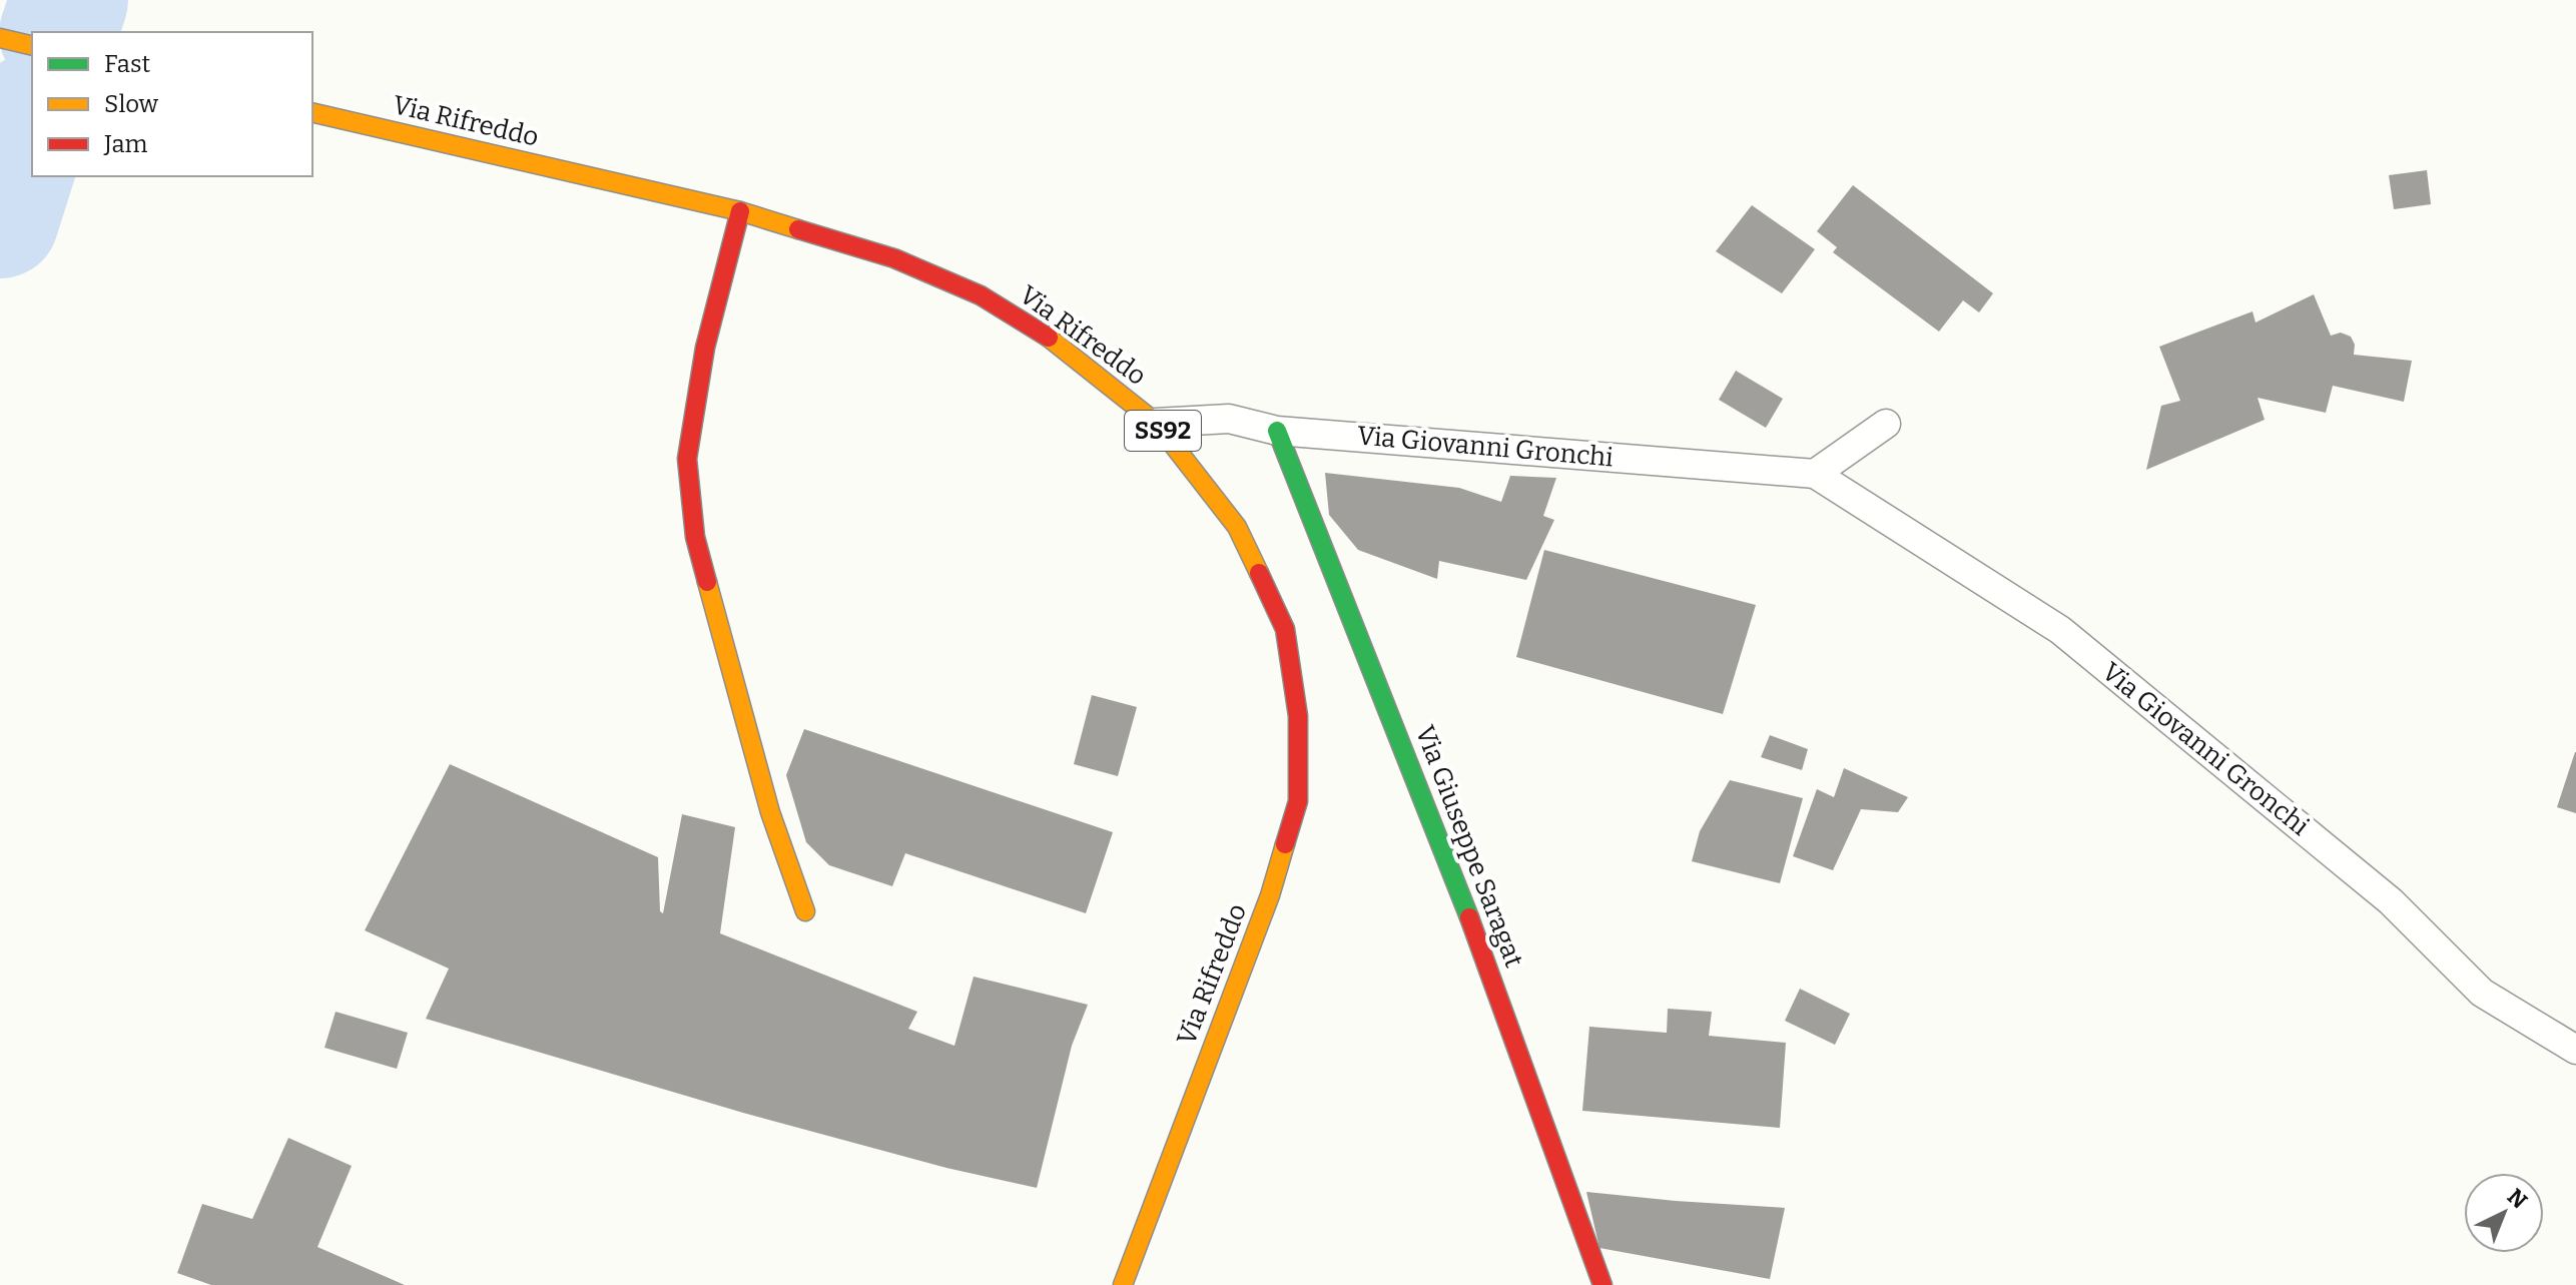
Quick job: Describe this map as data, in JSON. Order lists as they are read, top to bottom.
{
  "streets": {
    "main road": ["Via Rifreddo", "SS92", "Via Giuseppe Saragat"],
    "lane": ["Via Giovanni Gronchi"]
  },
  "crossings": [
    ["Via Rifreddo", "Via Giovanni Gronchi"],
    ["Via Giovanni Gronchi", "Via Giuseppe Saragat"]
  ],
  "legend": ["Fast", "Slow", "Jam"],
  "north": "top right"
}
